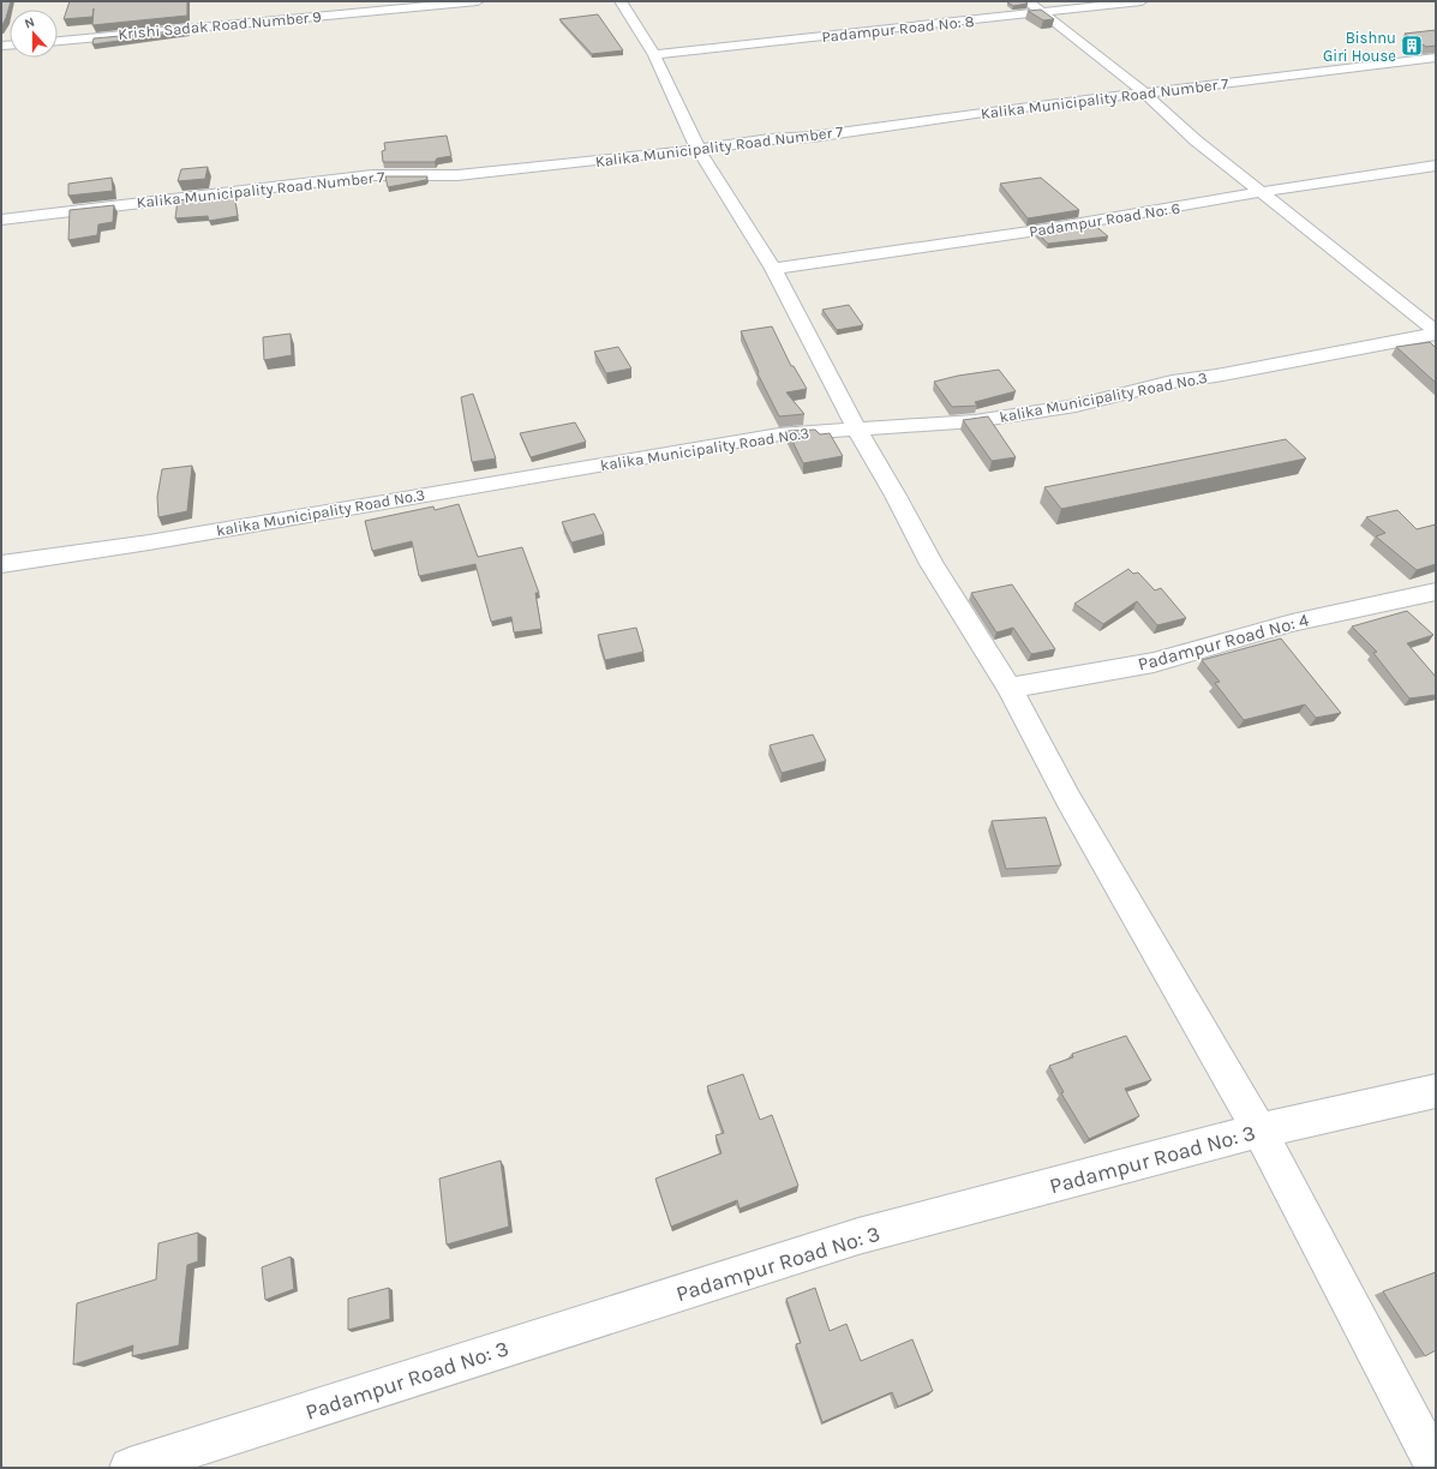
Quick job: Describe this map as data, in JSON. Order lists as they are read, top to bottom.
{
  "streets": {
    "street": [
      "Krishi Sadak Road Number 9",
      "Padampur Road No: 8",
      "Kalika Municipality Road Number 7",
      "Padampur Road No: 6",
      "kalika Municipality Road No.3",
      "Padampur Road No: 4",
      "Padampur Road No: 3"
    ]
  },
  "places": {
    "building": ["Bishnu Giri House"]
  },
  "north": "top"
}
